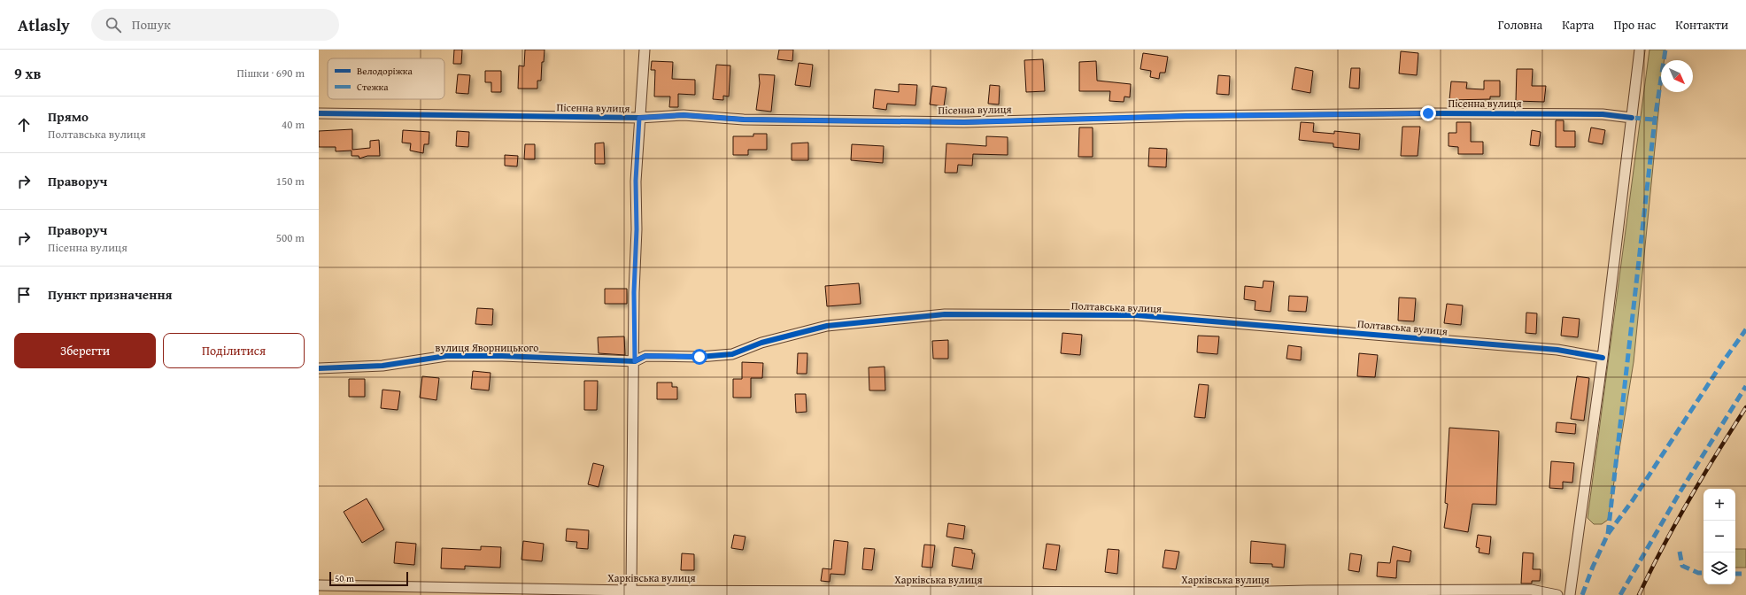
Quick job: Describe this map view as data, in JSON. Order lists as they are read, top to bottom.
{
  "streets": {
    "street": [
      "Пісенна вулиця",
      "Полтавська вулиця",
      "вулиця Яворницького",
      "Харківська вулиця"
    ]
  },
  "crossings": [
    ["Полтавська вулиця", "вулиця Яворницького"]
  ],
  "legend": ["Велодоріжка", "Стежка"],
  "scale_bar": "50 m",
  "north": "bottom right",
  "page": {
    "header": "Atlasly",
    "search": "Пошук",
    "nav": [
      "Головна",
      "Карта",
      "Про нас",
      "Контакти"
    ],
    "heading": ["9 хв", "Пішки · 690 m"],
    "list": [
      ["Прямо", "Полтавська вулиця", "40 m"],
      ["Праворуч", "150 m"],
      ["Праворуч", "Пісенна вулиця", "500 m"],
      "Пункт призначення"
    ],
    "buttons": ["Зберегти", "Поділитися"],
    "map_buttons": ["+", "−"],
    "scale": "50 m"
  }
}
